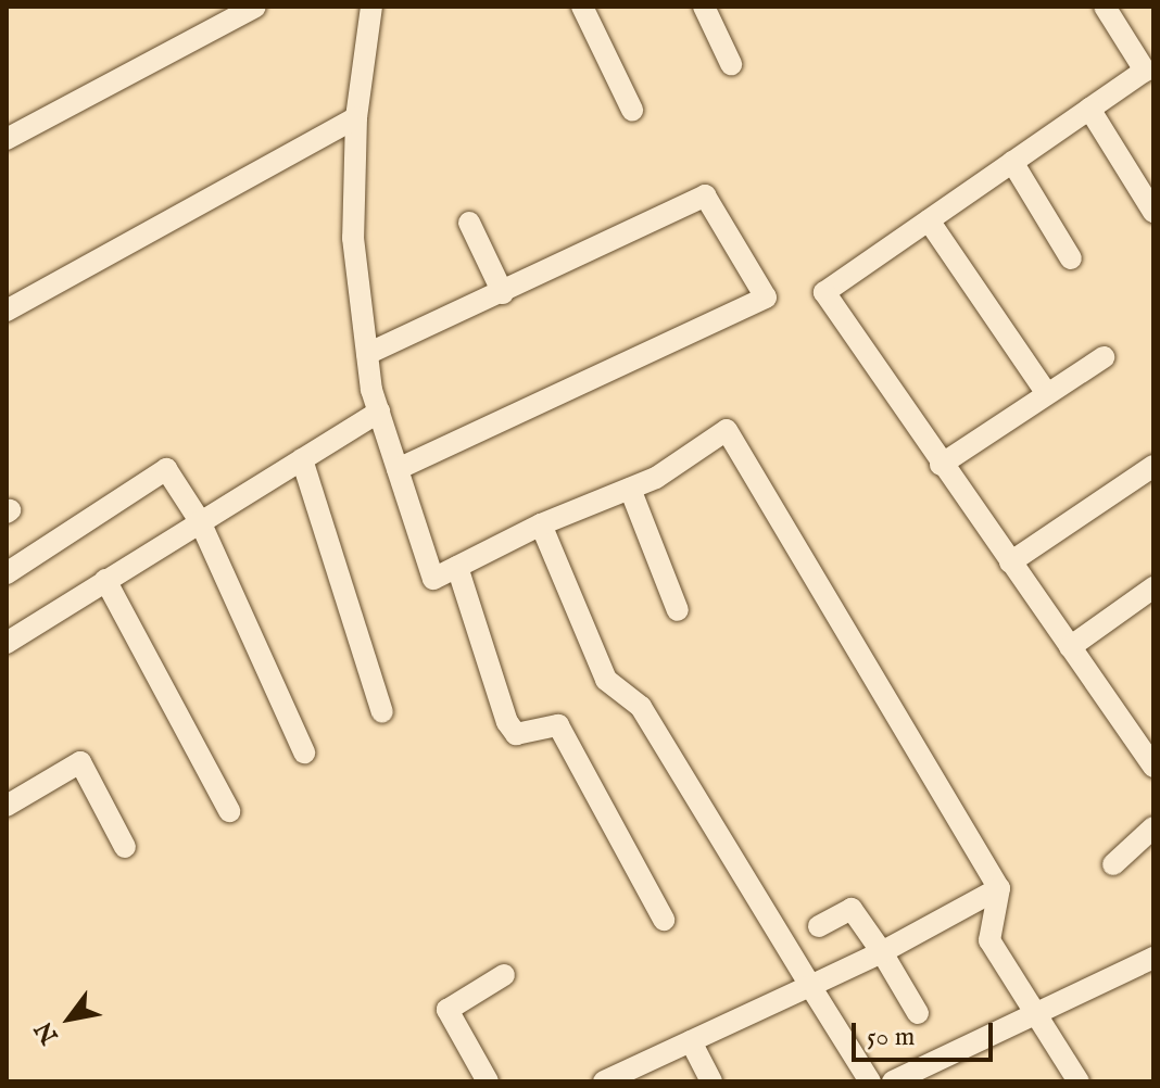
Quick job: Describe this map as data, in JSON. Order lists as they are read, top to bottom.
{
  "scale_bar": "50 m",
  "north": "bottom left"
}
